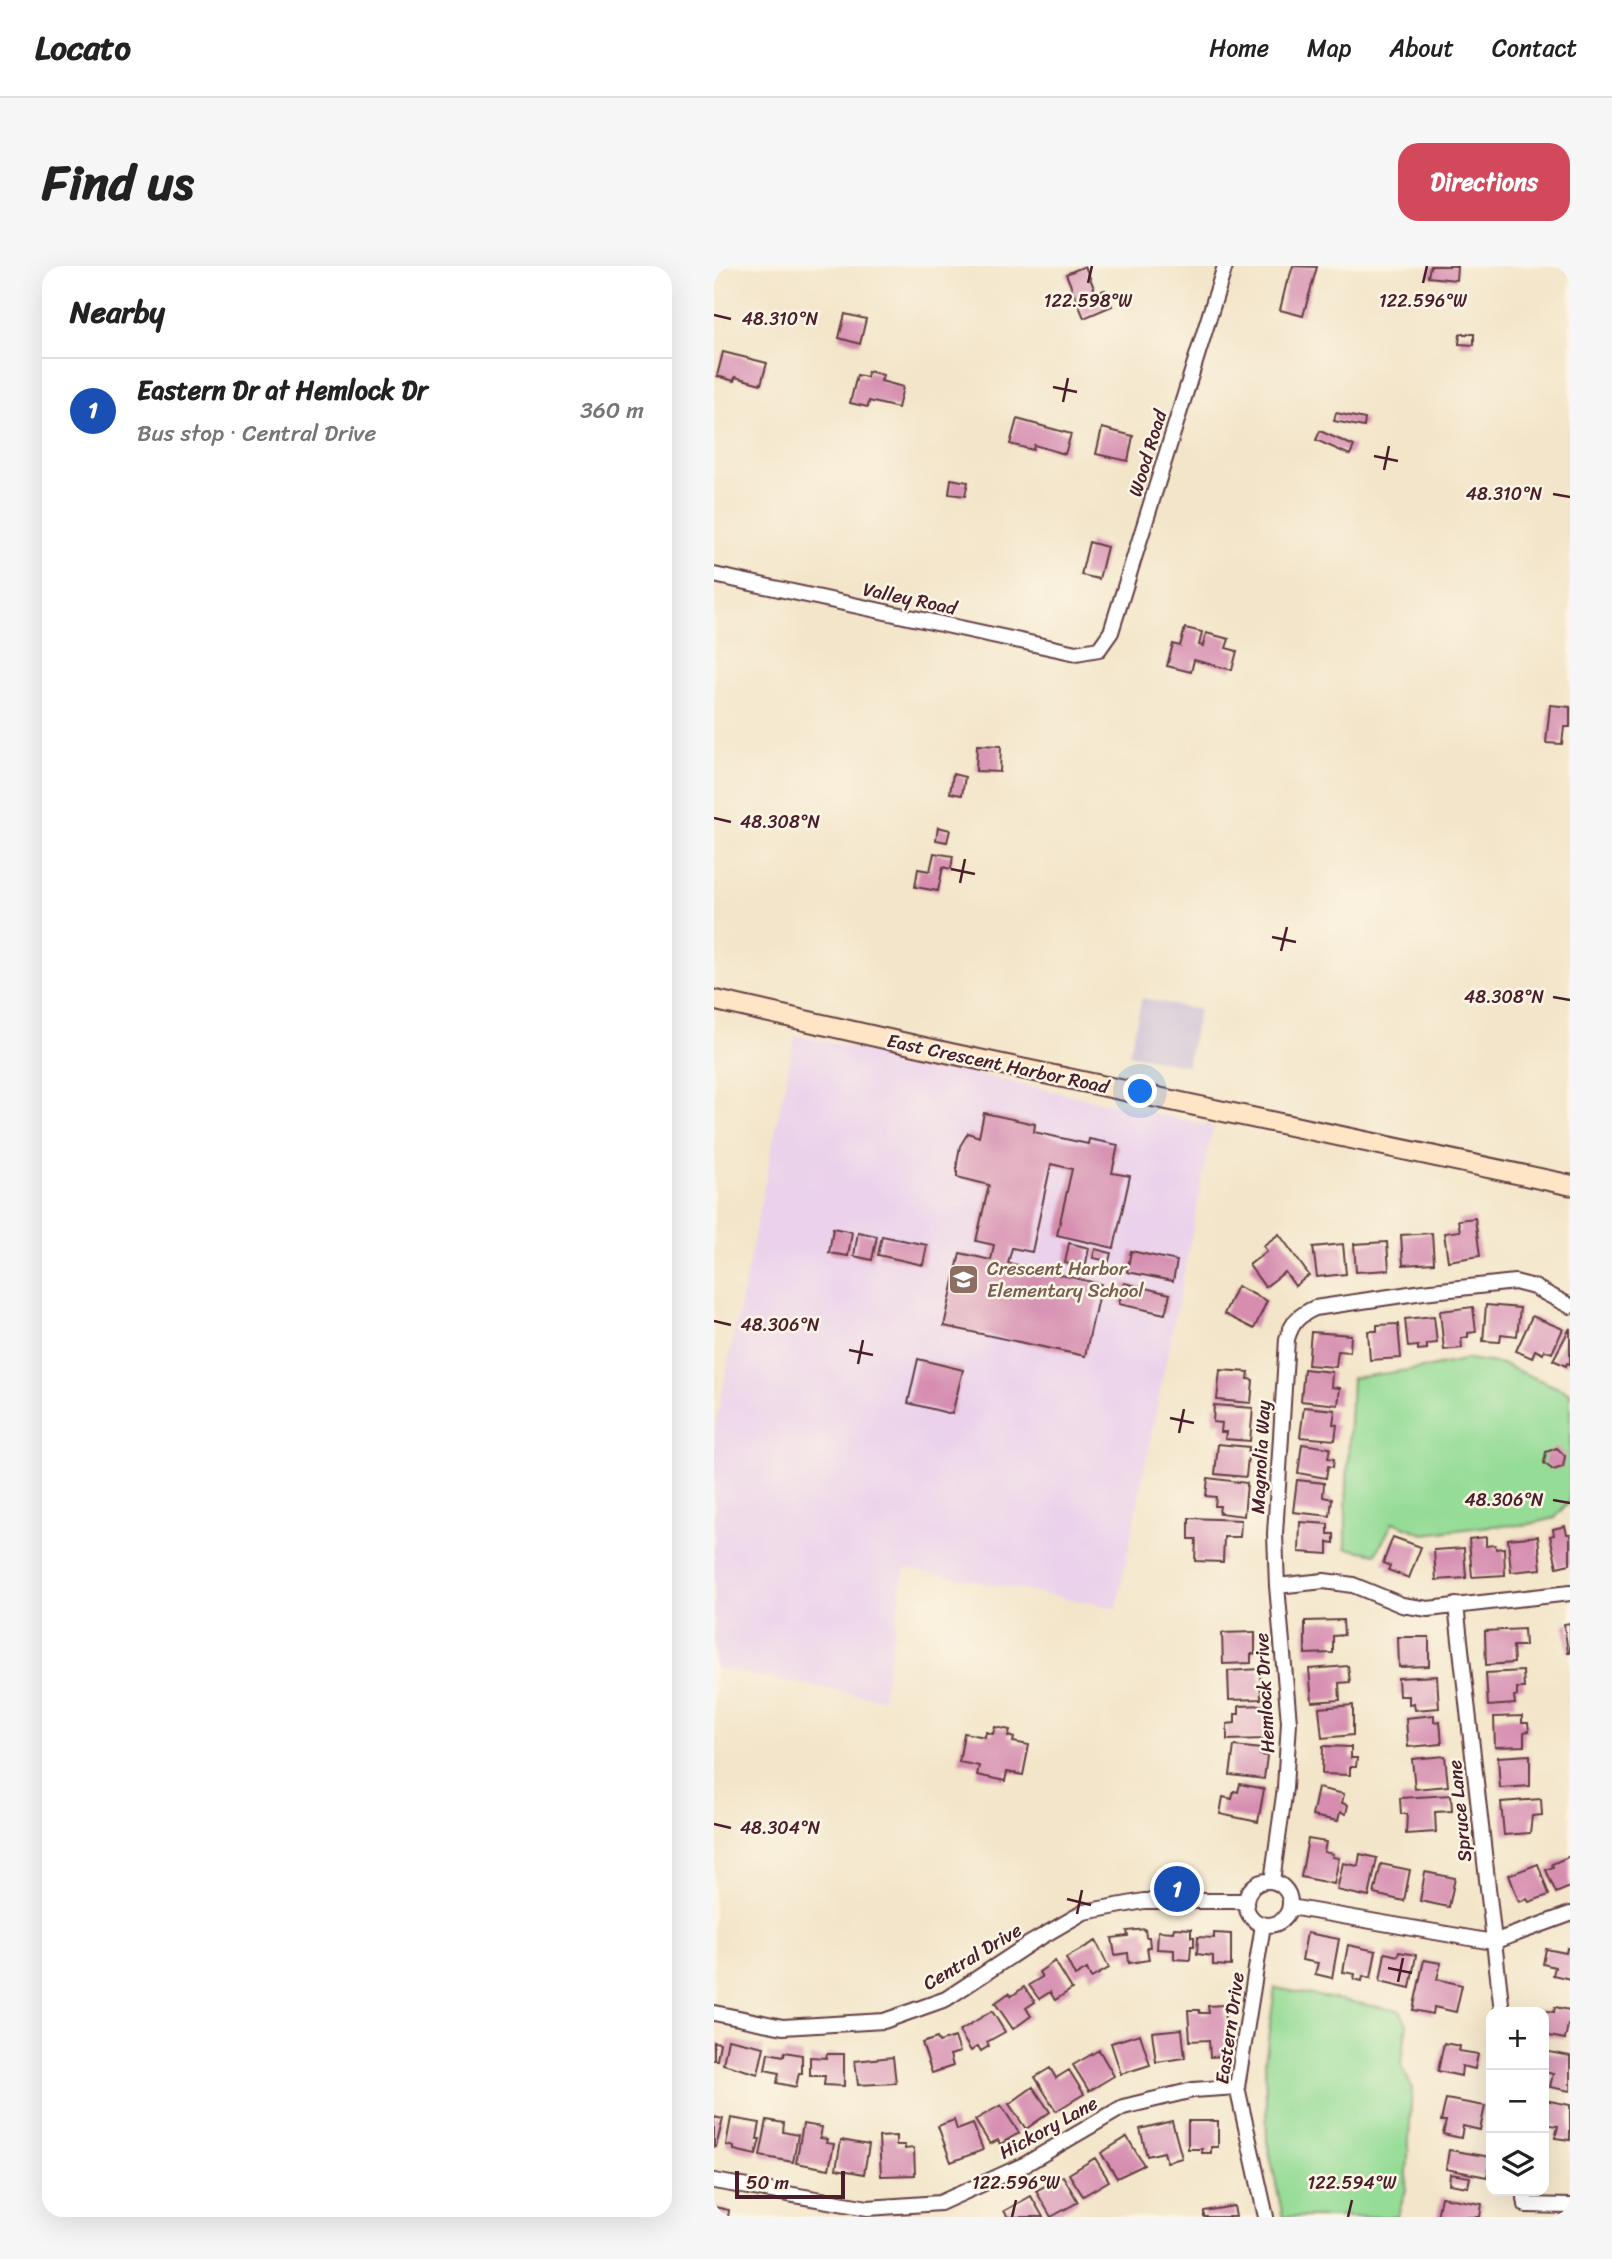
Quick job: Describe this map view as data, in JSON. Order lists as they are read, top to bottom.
{
  "streets": {
    "street": [
      "Wood Road",
      "Valley Road",
      "East Crescent Harbor Road",
      "Magnolia Way",
      "Hemlock Drive",
      "Spruce Lane",
      "Central Drive",
      "Eastern Drive",
      "Hickory Lane"
    ]
  },
  "crossings": [
    ["Wood Road", "Valley Road"],
    ["Magnolia Way", "Hemlock Drive"],
    ["Hemlock Drive", "Central Drive"],
    ["Hemlock Drive", "Eastern Drive"],
    ["Central Drive", "Eastern Drive"],
    ["Eastern Drive", "Hickory Lane"]
  ],
  "places": {
    "school or university": ["Crescent Harbor Elementary School"]
  },
  "scale_bar": "50 m",
  "page": {
    "header": "Locato",
    "nav": [
      "Home",
      "Map",
      "About",
      "Contact"
    ],
    "title": "Find us",
    "buttons": "Directions",
    "heading": "Nearby",
    "list": [
      {
        "mark": "1",
        "name": "Eastern Dr at Hemlock Dr",
        "note": "Bus stop · Central Drive",
        "value": "360 m"
      }
    ],
    "pins": "1",
    "map_buttons": ["+", "−"],
    "scale": "50 m"
  },
  "coordinates": [
    "122.598°W",
    "122.596°W",
    "48.310°N",
    "48.308°N",
    "48.306°N",
    "48.304°N",
    "122.594°W"
  ]
}
